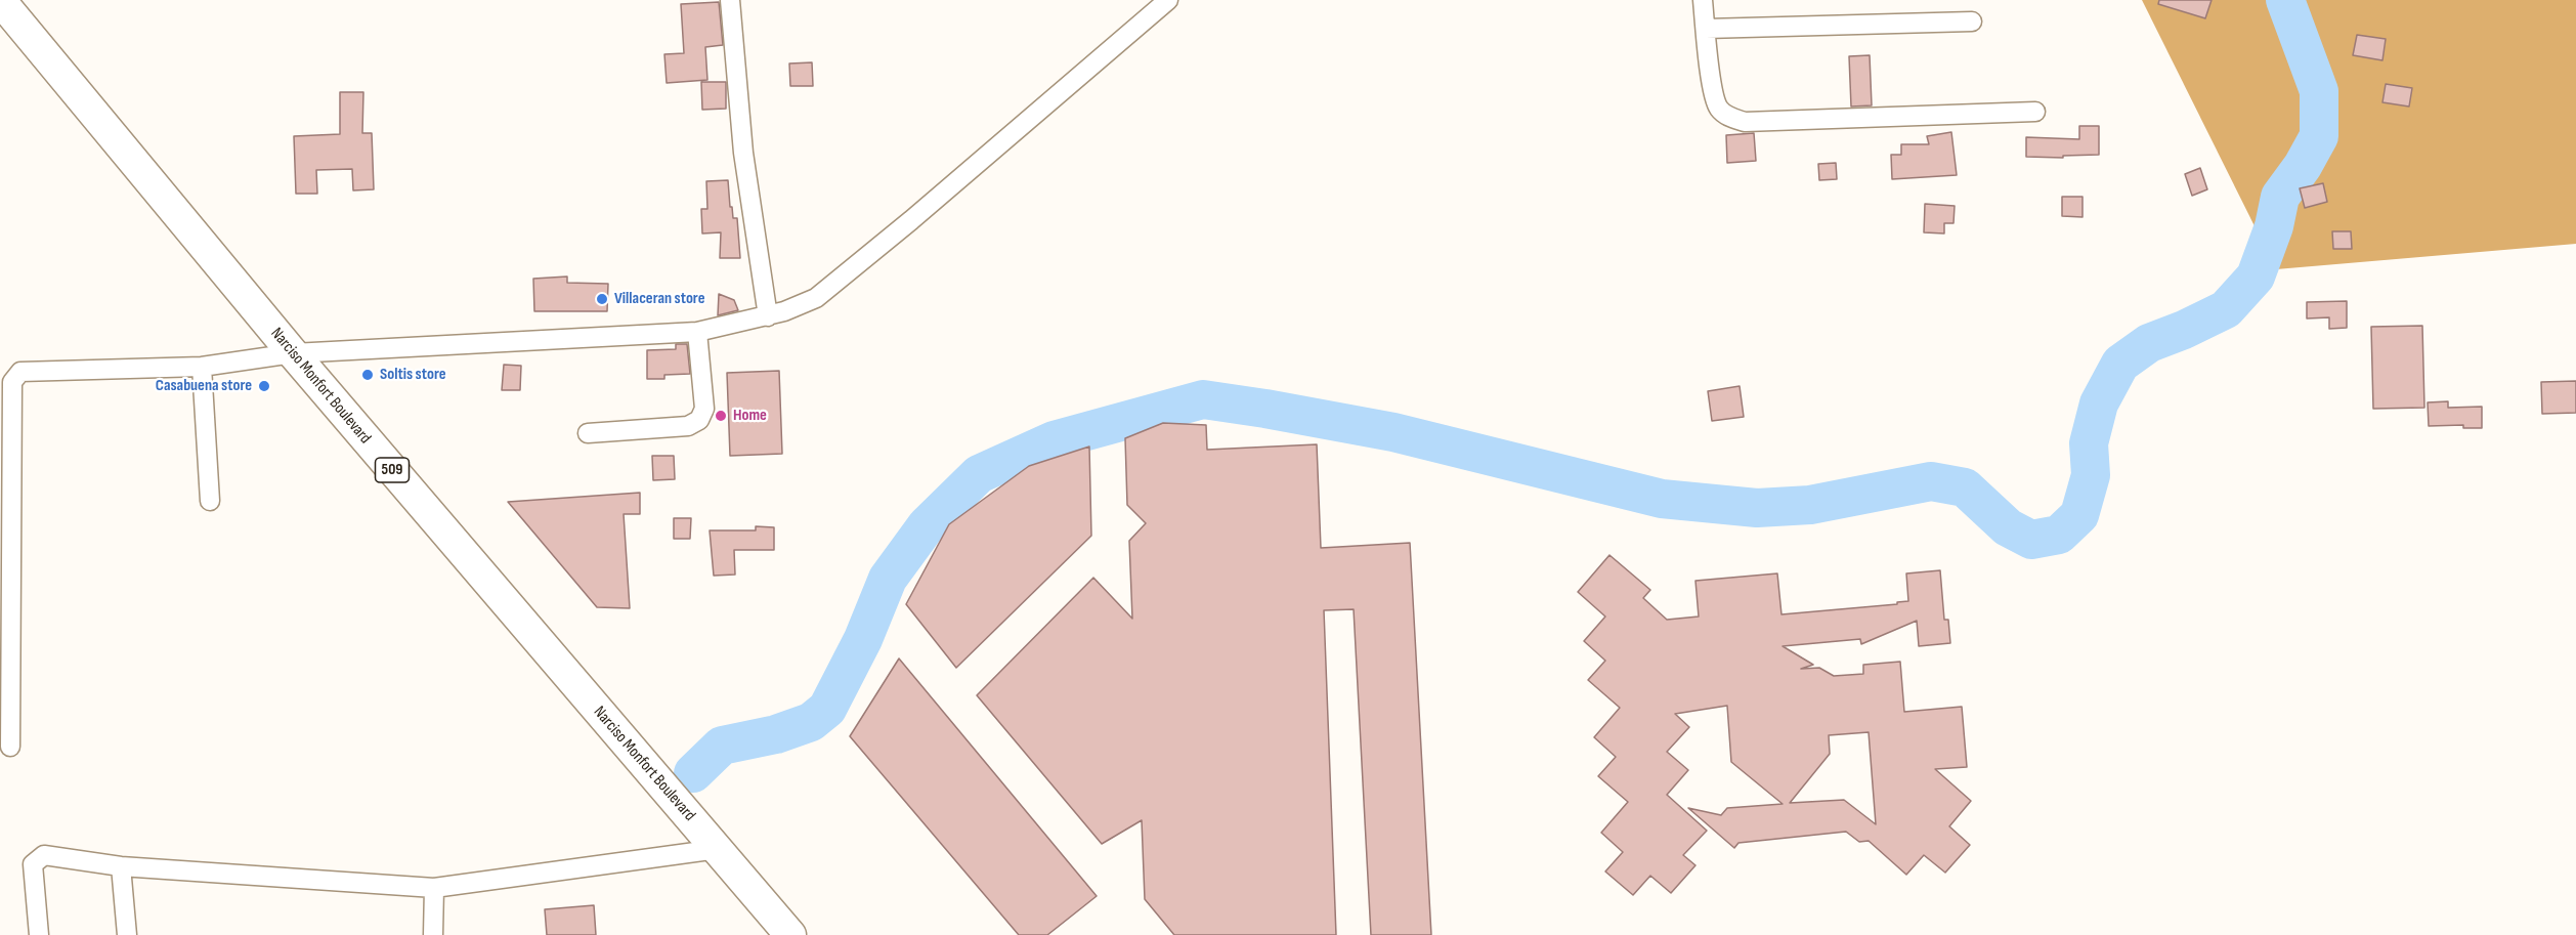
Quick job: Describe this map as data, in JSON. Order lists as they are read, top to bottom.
{
  "streets": {
    "main road": ["Narciso Monfort Boulevard", "509"]
  },
  "places": [
    "Villaceran store",
    "Soltis store",
    "Casabuena store",
    "Home"
  ]
}
